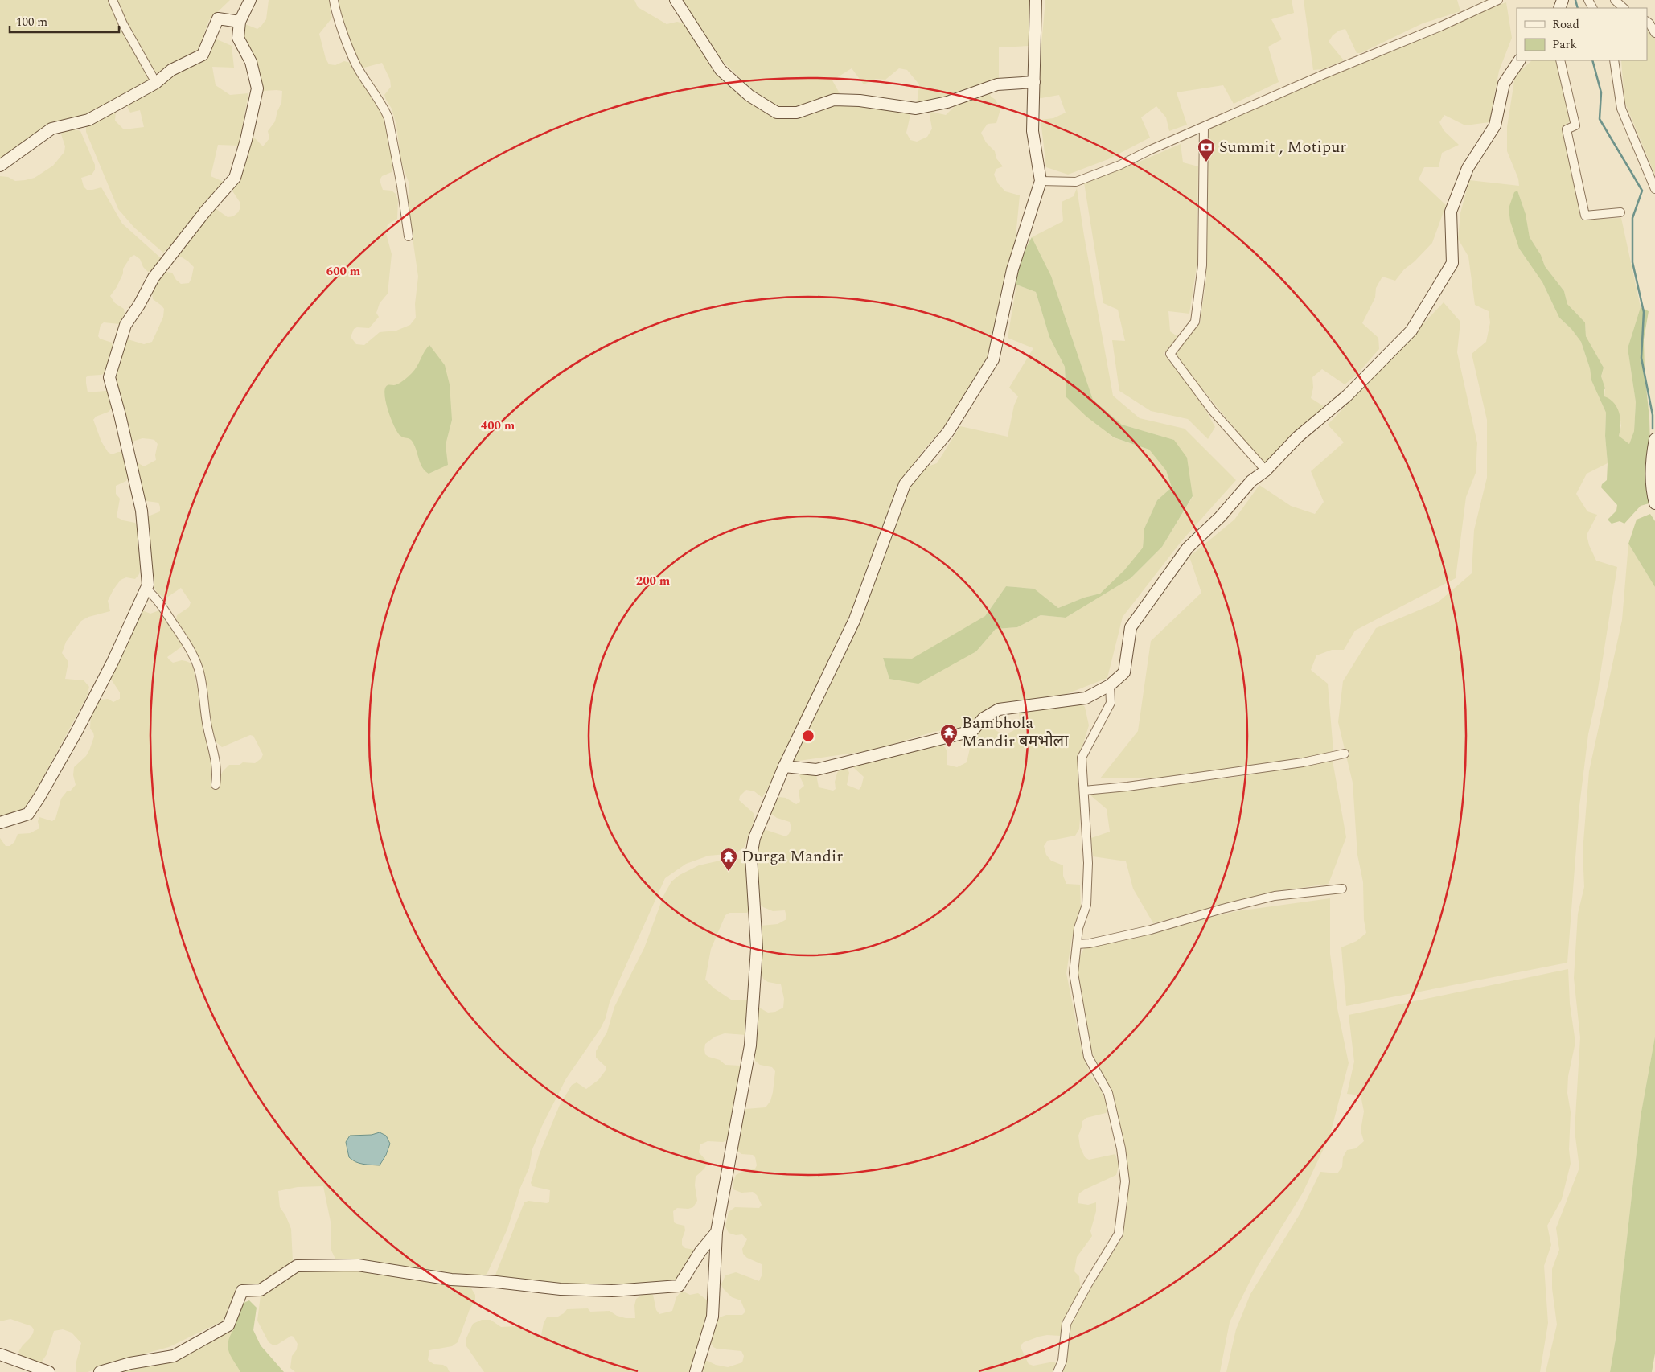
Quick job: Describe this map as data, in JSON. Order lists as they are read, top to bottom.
{
  "places": {
    "bank": ["Summit , Motipur"],
    "temple": ["Bambhola Mandir बमभोला", "Durga Mandir"]
  },
  "legend": ["Road", "Park"],
  "scale_bar": "100 m",
  "rings": ["600 m", "400 m", "200 m"]
}
